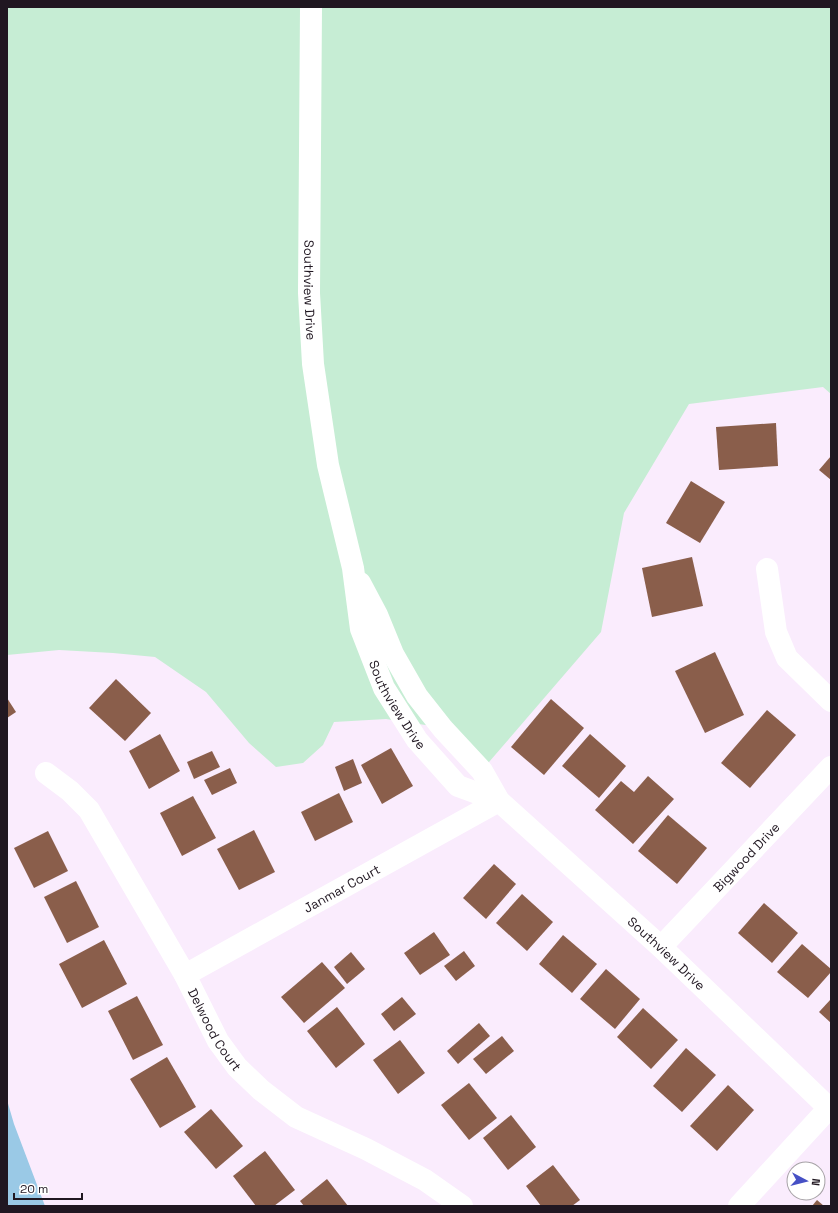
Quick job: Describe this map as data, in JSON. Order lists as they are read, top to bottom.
{
  "streets": {
    "street": [
      "Southview Drive",
      "Bigwood Drive",
      "Janmar Court",
      "Delwood Court"
    ]
  },
  "crossings": [
    ["Southview Drive", "Bigwood Drive"],
    ["Southview Drive", "Janmar Court"],
    ["Janmar Court", "Delwood Court"]
  ],
  "scale_bar": "20 m",
  "north": "right"
}
